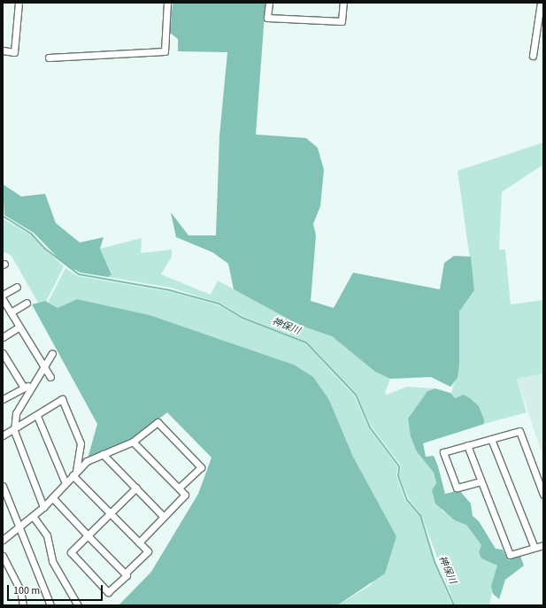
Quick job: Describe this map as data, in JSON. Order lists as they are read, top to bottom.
{
  "water": ["神保川"],
  "scale_bar": "100 m"
}
